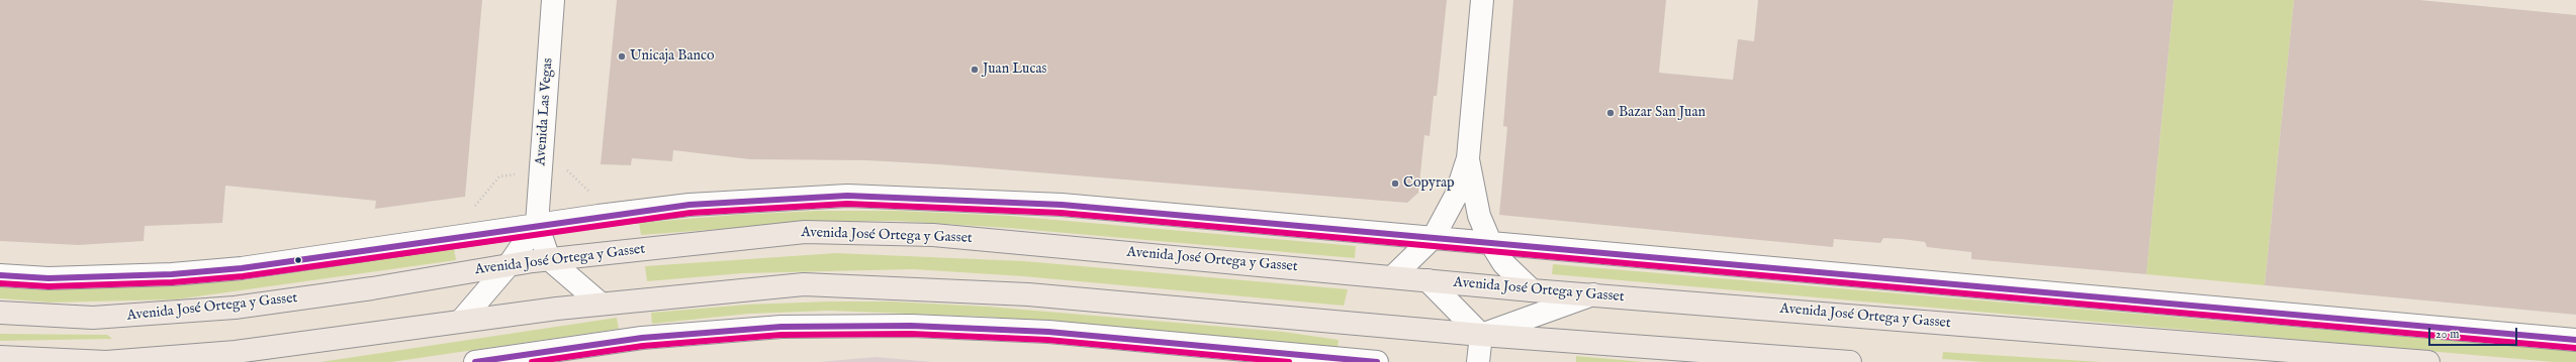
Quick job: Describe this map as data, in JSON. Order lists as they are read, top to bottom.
{
  "streets": {
    "main road": ["Avenida José Ortega y Gasset"],
    "street": ["Avenida Las Vegas"]
  },
  "places": [
    "Unicaja Banco",
    "Juan Lucas",
    "Bazar San Juan",
    "Copyrap"
  ],
  "scale_bar": "20 m"
}
